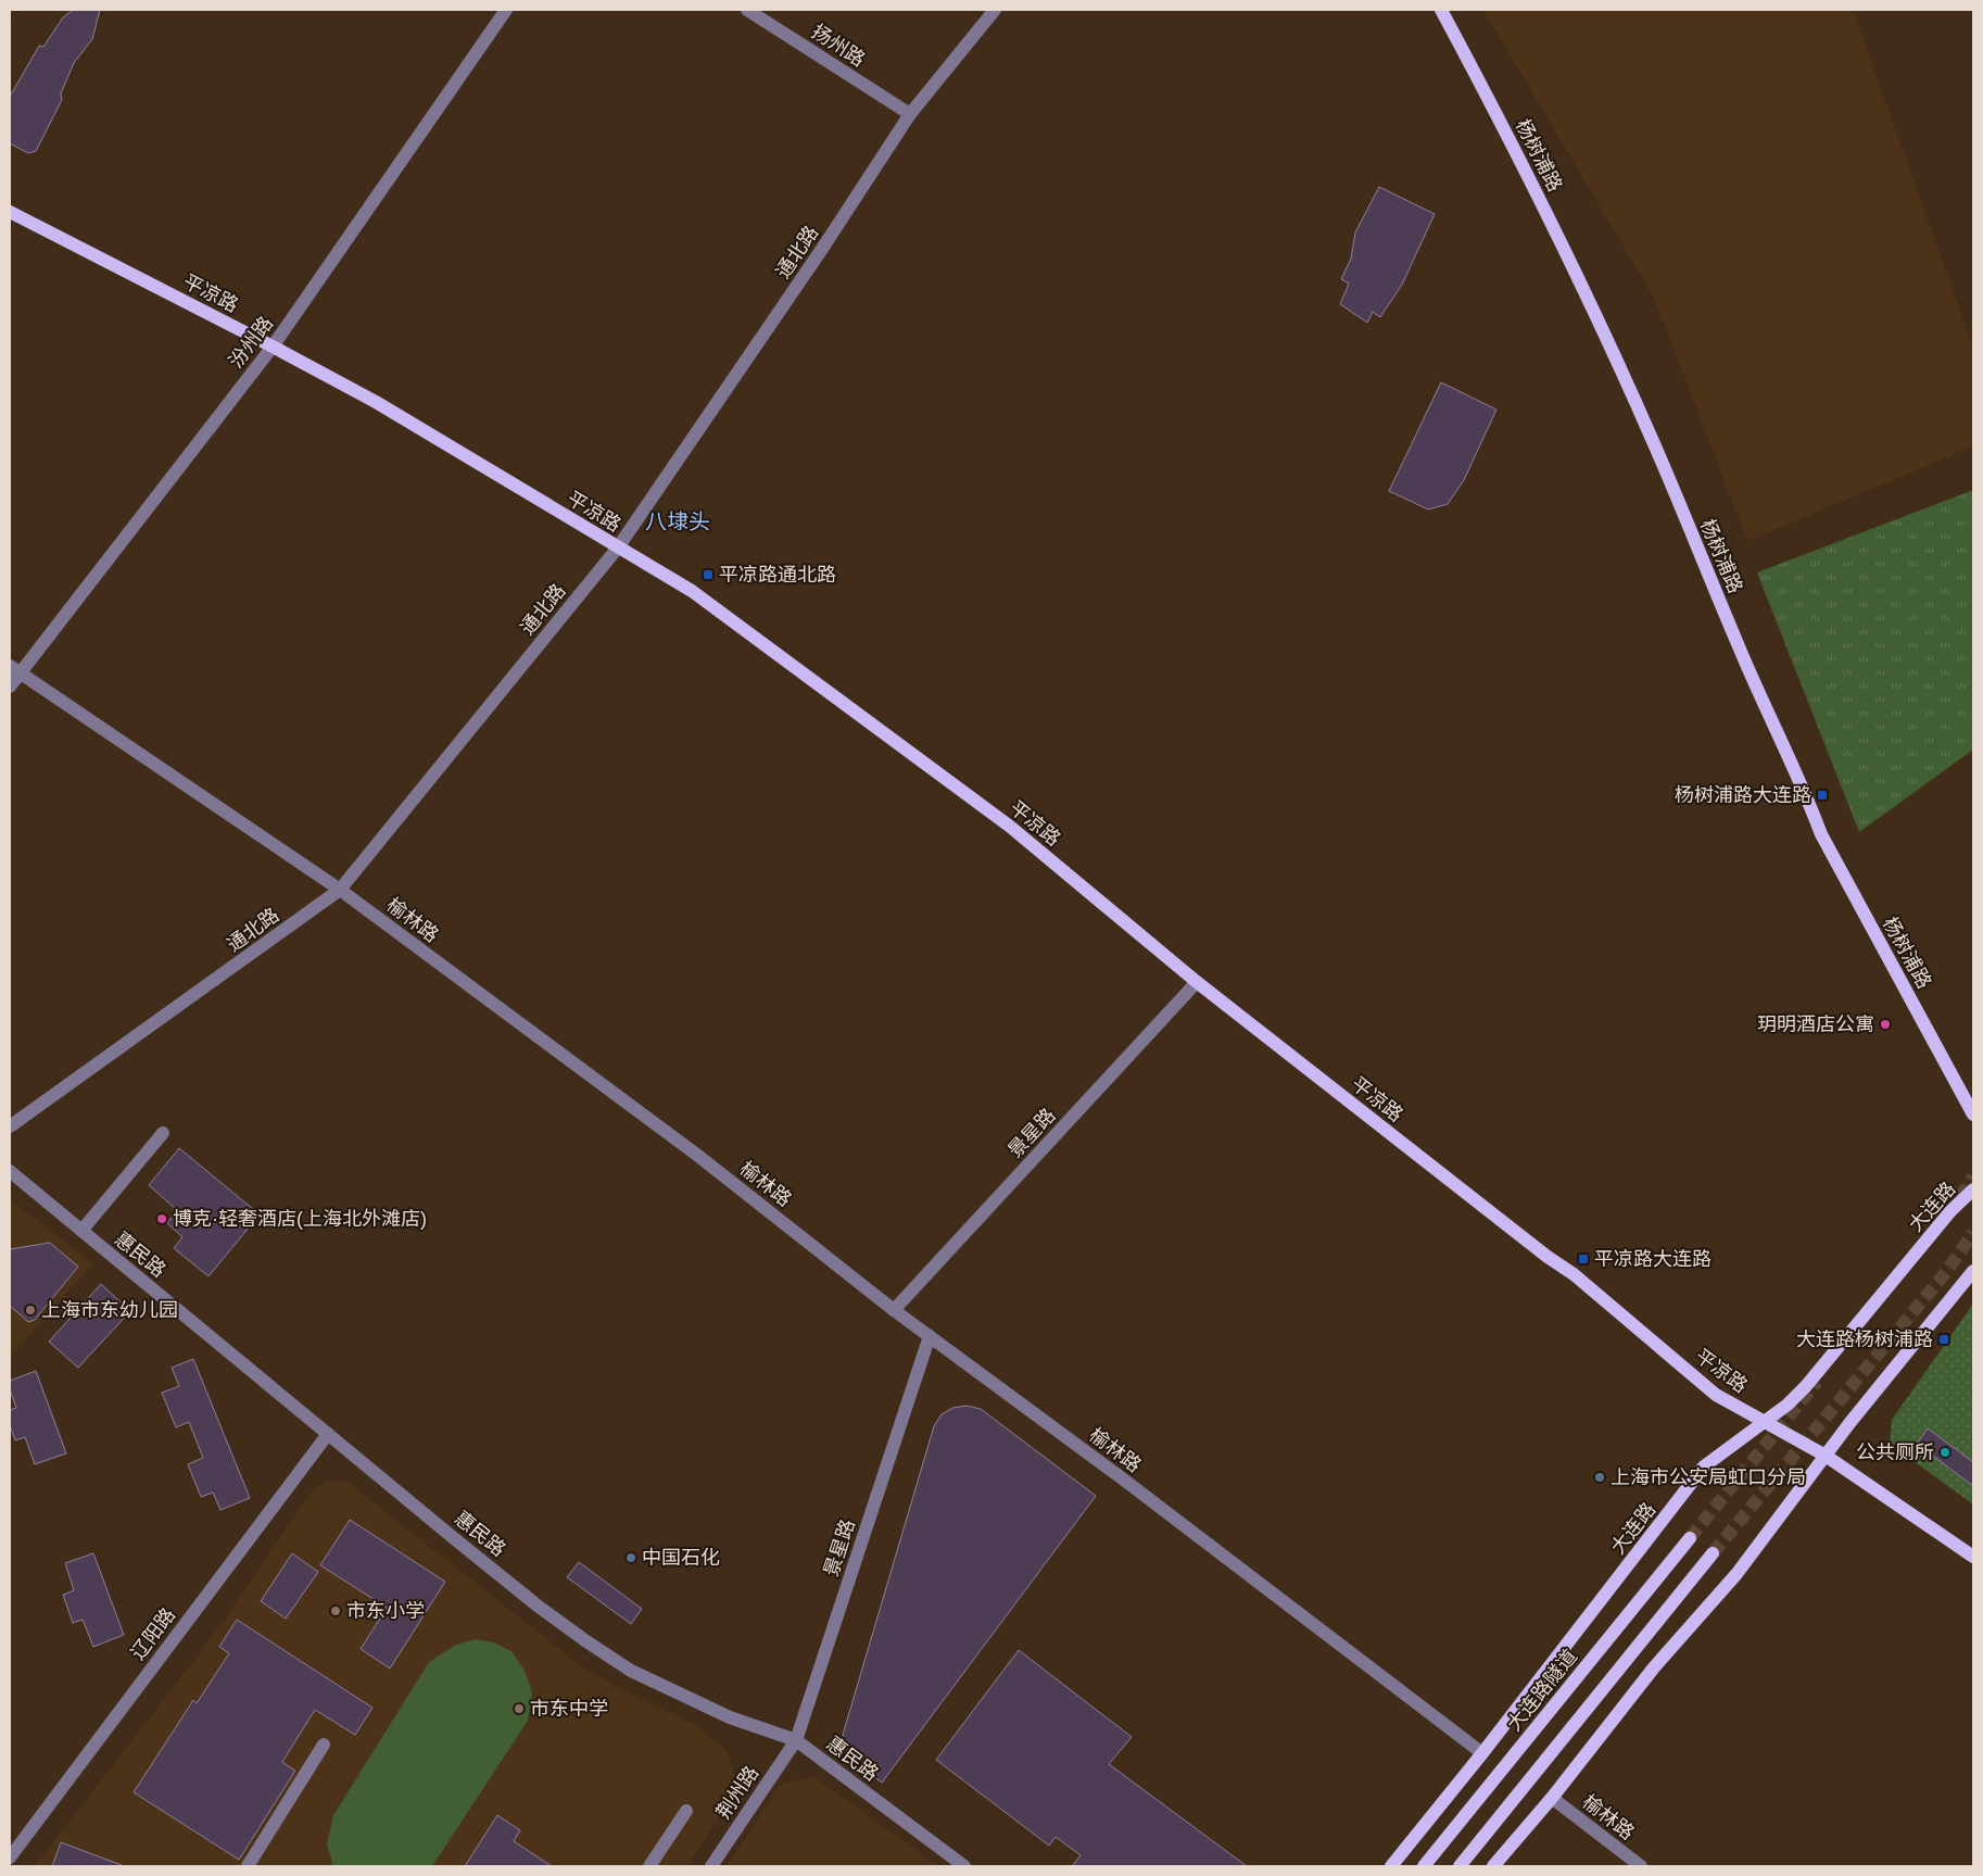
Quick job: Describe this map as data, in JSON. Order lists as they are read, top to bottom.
{
  "streets": {
    "main road": [
      "杨树浦路",
      "平凉路",
      "大连路",
      "大连路隧道"
    ],
    "street": [
      "扬州路",
      "通北路",
      "汾州路",
      "榆林路",
      "景星路",
      "惠民路",
      "辽阳路",
      "荆州路"
    ]
  },
  "crossings": [
    ["扬州路", "通北路"],
    ["通北路", "平凉路"],
    ["通北路", "榆林路"],
    ["平凉路", "汾州路"],
    ["平凉路", "景星路"],
    ["平凉路", "大连路"],
    ["汾州路", "榆林路"],
    ["榆林路", "景星路"],
    ["榆林路", "大连路"],
    ["景星路", "惠民路"],
    ["景星路", "荆州路"],
    ["惠民路", "辽阳路"],
    ["惠民路", "荆州路"]
  ],
  "districts": ["八埭头"],
  "places": {
    "transit": [
      "平凉路通北路",
      "杨树浦路大连路",
      "平凉路大连路",
      "大连路杨树浦路"
    ],
    "other": [
      "玥明酒店公寓",
      "博克·轻奢酒店(上海北外滩店)",
      "上海市东幼儿园",
      "公共厕所",
      "上海市公安局虹口分局",
      "中国石化",
      "市东小学",
      "市东中学"
    ]
  }
}
